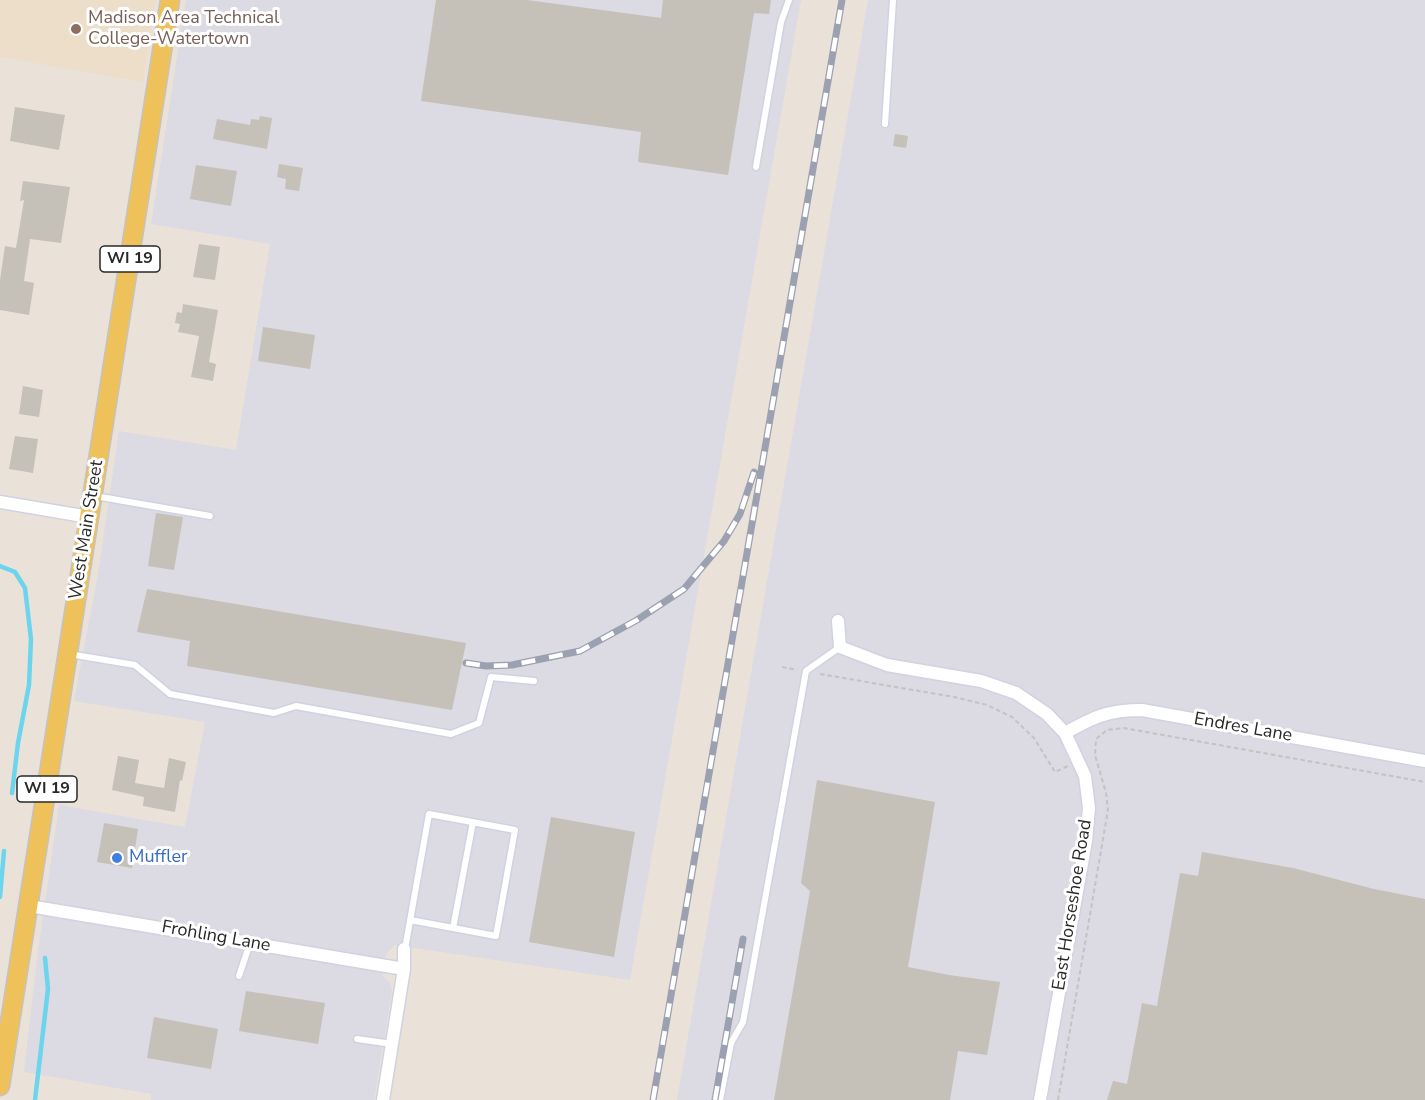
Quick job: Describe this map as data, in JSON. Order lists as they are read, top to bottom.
{
  "streets": {
    "main road": ["WI 19", "West Main Street"],
    "street": ["Endres Lane", "East Horseshoe Road", "Frohling Lane"]
  },
  "crossings": [
    ["West Main Street", "Frohling Lane"],
    ["Endres Lane", "East Horseshoe Road"]
  ],
  "places": ["Madison Area Technical College-Watertown", "Muffler"]
}
